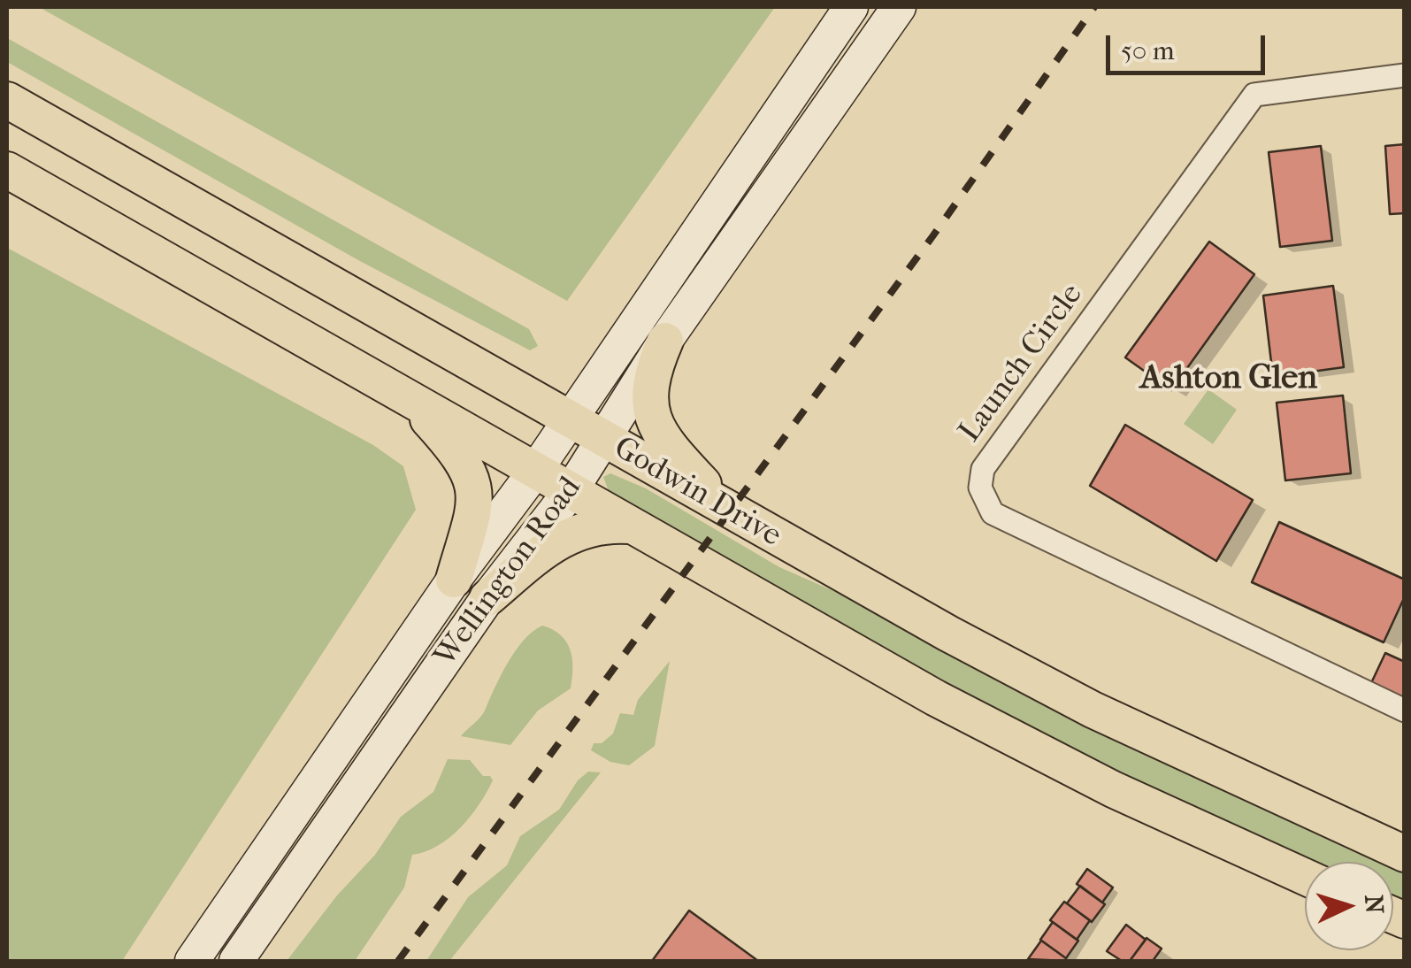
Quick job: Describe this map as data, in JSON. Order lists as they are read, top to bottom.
{
  "streets": {
    "main road": ["Godwin Drive", "Wellington Road"],
    "street": ["Launch Circle"]
  },
  "crossings": [
    ["Godwin Drive", "Wellington Road"]
  ],
  "districts": ["Ashton Glen"],
  "scale_bar": "50 m",
  "north": "right"
}
